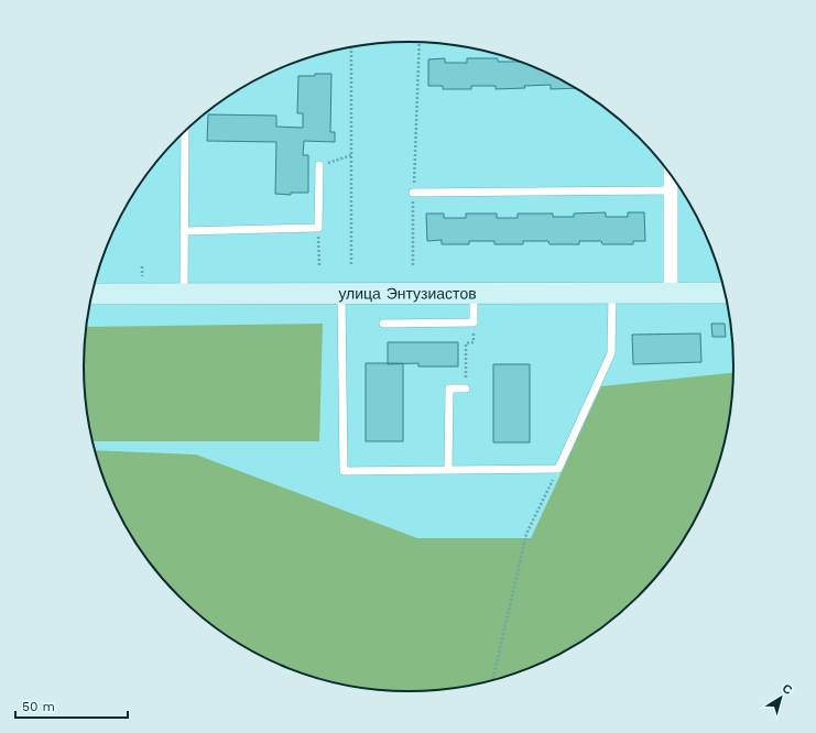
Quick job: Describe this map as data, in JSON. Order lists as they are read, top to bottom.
{
  "streets": {
    "street": ["улица Энтузиастов"]
  },
  "scale_bar": "50 m",
  "north": "top right"
}
